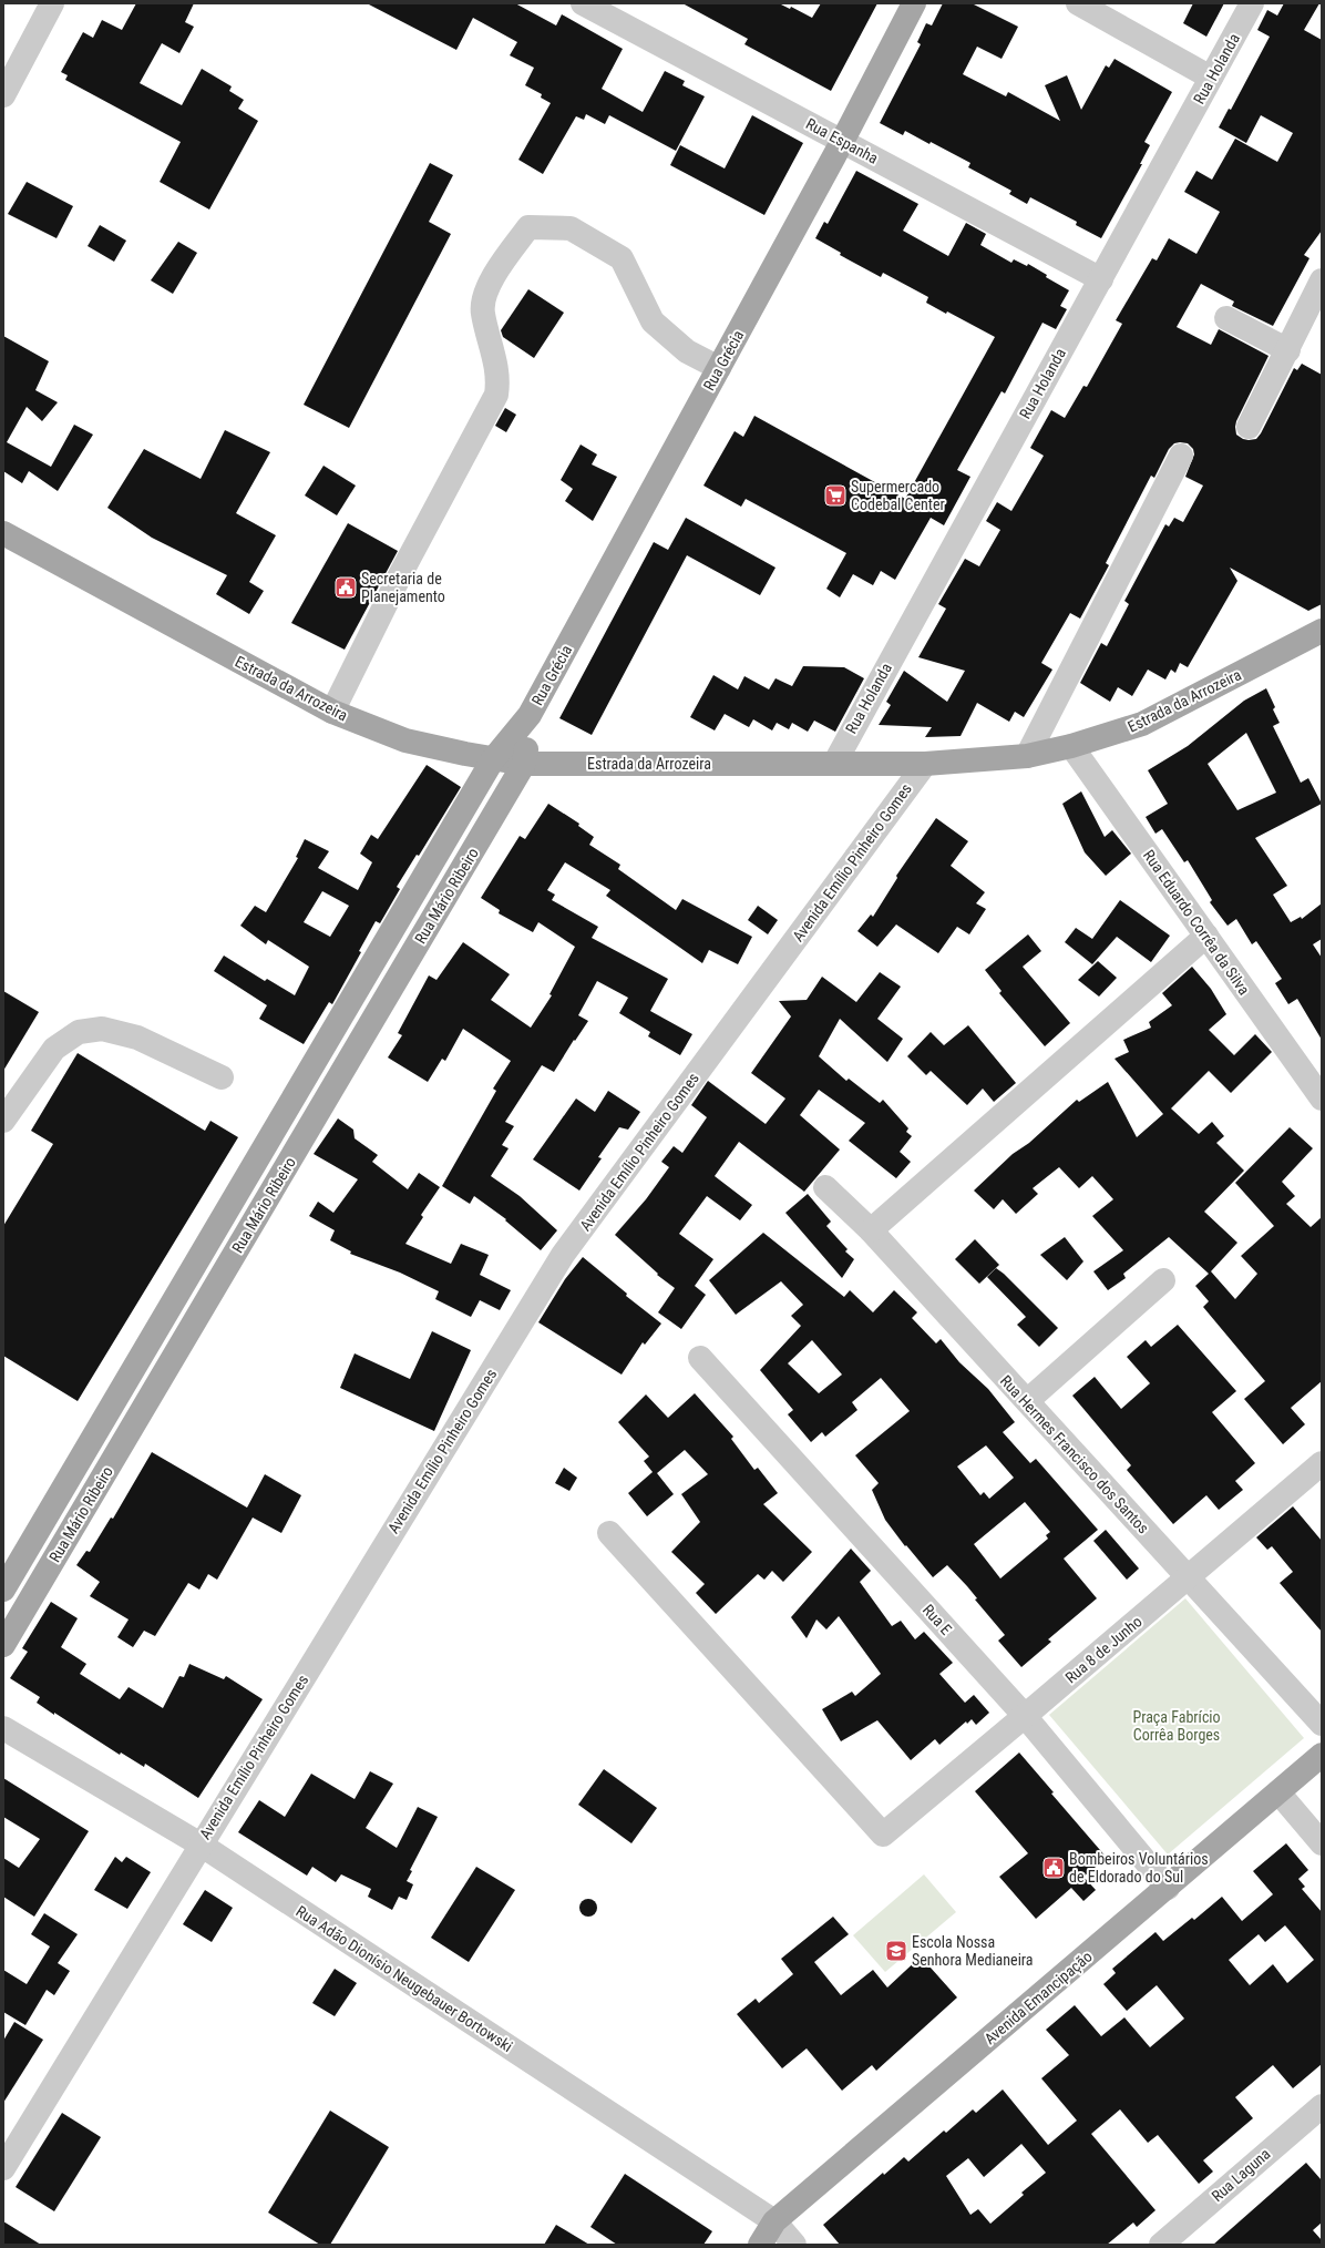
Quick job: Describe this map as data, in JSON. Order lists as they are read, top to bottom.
{
  "streets": {
    "main road": [
      "Rua Grécia",
      "Estrada da Arrozeira",
      "Rua Mário Ribeiro",
      "Avenida Emancipação"
    ],
    "street": [
      "Rua Holanda",
      "Rua Espanha",
      "Avenida Emílio Pinheiro Gomes",
      "Rua Eduardo Corrêa da Silva",
      "Rua Hermes Francisco dos Santos",
      "Rua E",
      "Rua 8 de Junho",
      "Rua Adão Dionísio Neugebauer Bortowski",
      "Rua Laguna"
    ]
  },
  "crossings": [
    ["Rua Holanda", "Rua Espanha"],
    ["Rua Holanda", "Estrada da Arrozeira"],
    ["Rua Espanha", "Rua Grécia"],
    ["Rua Grécia", "Estrada da Arrozeira"],
    ["Rua Grécia", "Rua Mário Ribeiro"],
    ["Estrada da Arrozeira", "Avenida Emílio Pinheiro Gomes"],
    ["Estrada da Arrozeira", "Rua Mário Ribeiro"],
    ["Estrada da Arrozeira", "Rua Eduardo Corrêa da Silva"],
    ["Avenida Emílio Pinheiro Gomes", "Rua Adão Dionísio Neugebauer Bortowski"],
    ["Rua Hermes Francisco dos Santos", "Rua 8 de Junho"],
    ["Rua E", "Rua 8 de Junho"],
    ["Rua E", "Avenida Emancipação"],
    ["Rua Adão Dionísio Neugebauer Bortowski", "Avenida Emancipação"]
  ],
  "parks": ["Praça Fabrício Corrêa Borges"],
  "places": {
    "supermarket": ["Supermercado Codebal Center"],
    "public building": ["Secretaria de Planejamento", "Bombeiros Voluntários de Eldorado do Sul"],
    "school or university": ["Escola Nossa Senhora Medianeira"]
  }
}
